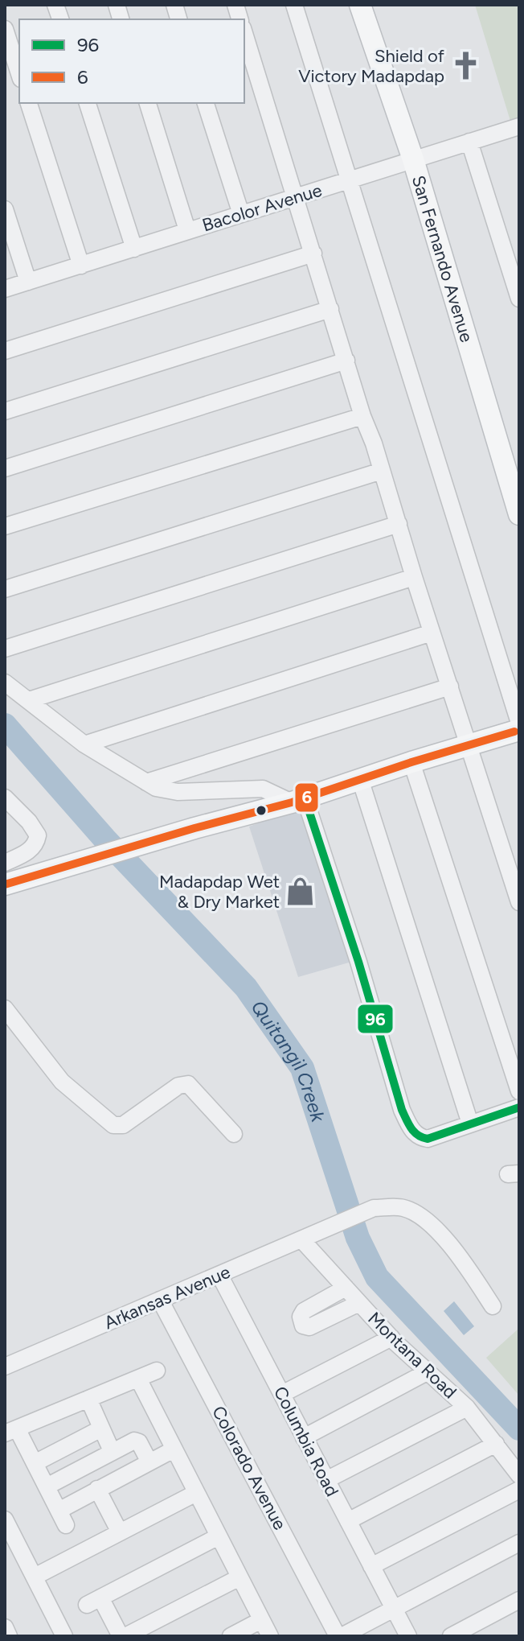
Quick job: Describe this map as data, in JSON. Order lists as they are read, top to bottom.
{
  "streets": {
    "main road": ["San Fernando Avenue"],
    "street": [
      "Bacolor Avenue",
      "Arkansas Avenue",
      "Montana Road",
      "Columbia Road",
      "Colorado Avenue"
    ]
  },
  "crossings": [
    ["Bacolor Avenue", "San Fernando Avenue"],
    ["Arkansas Avenue", "Montana Road"],
    ["Arkansas Avenue", "Columbia Road"],
    ["Arkansas Avenue", "Colorado Avenue"]
  ],
  "water": ["Quitangil Creek"],
  "places": {
    "church": ["Shield of Victory Madapdap"],
    "shop": ["Madapdap Wet & Dry Market"]
  },
  "lines": ["transit line 6", "transit line 96"],
  "legend": ["96", "6"]
}
